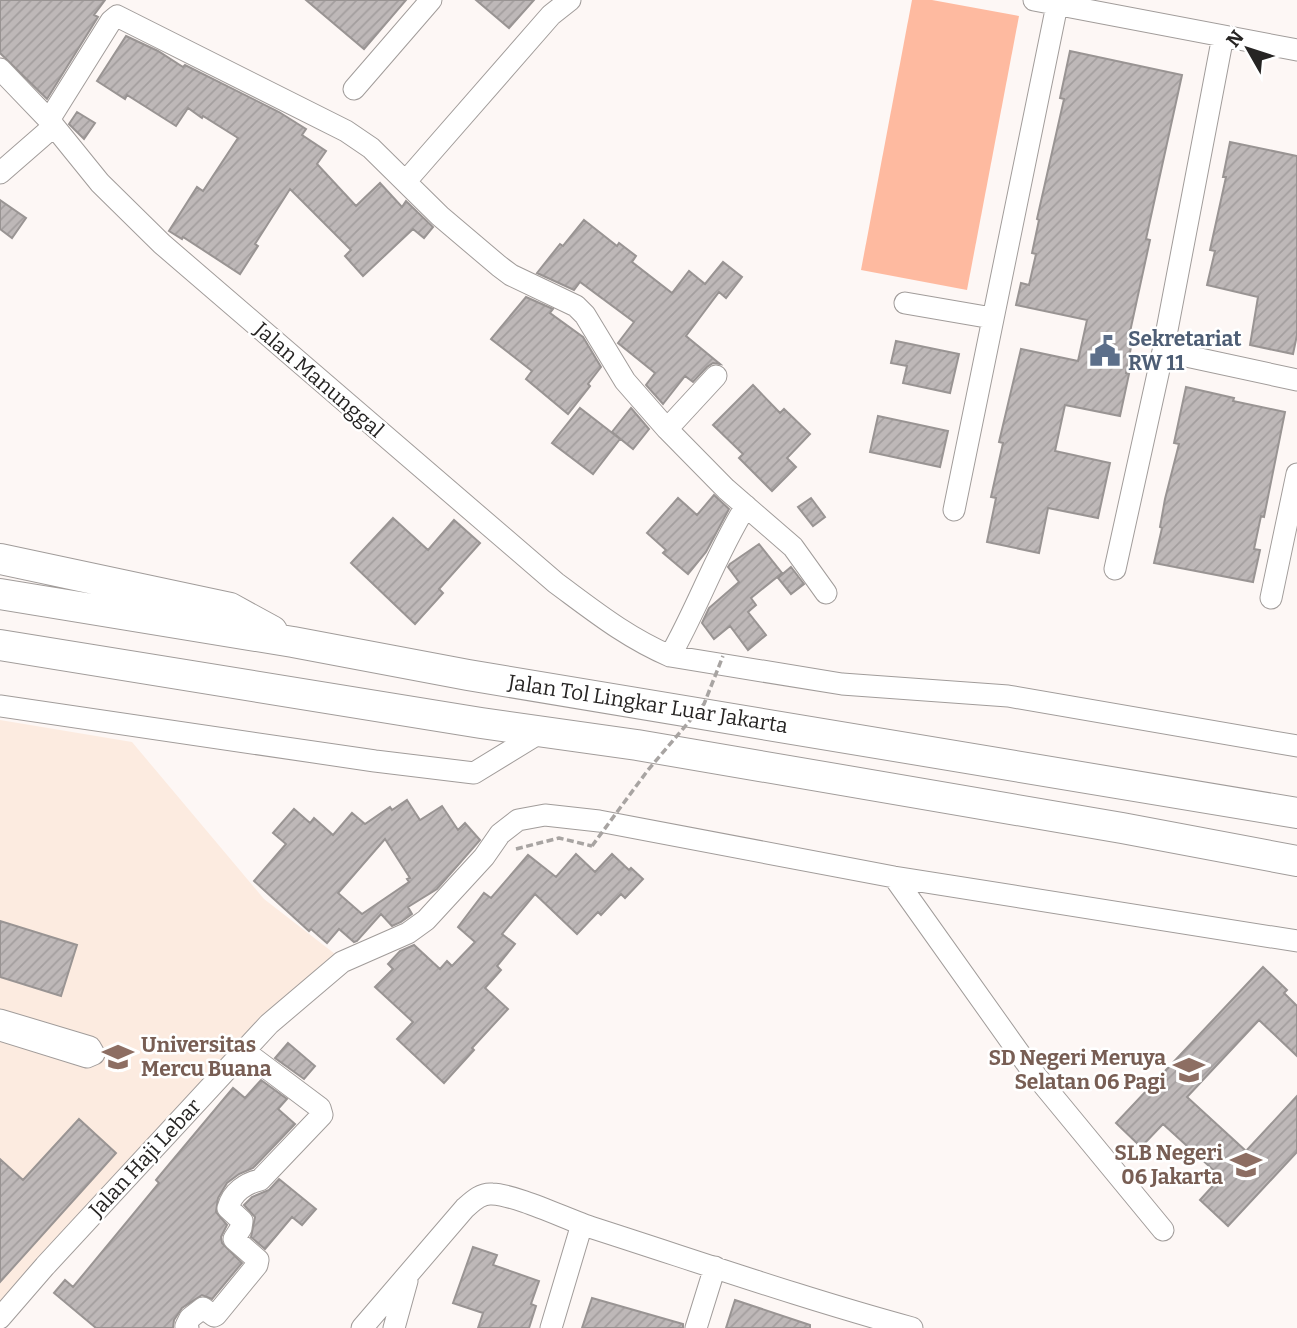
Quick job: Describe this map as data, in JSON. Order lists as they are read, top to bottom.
{
  "streets": {
    "highway": ["Jalan Tol Lingkar Luar Jakarta"],
    "street": ["Jalan Manunggal", "Jalan Haji Lebar"]
  },
  "places": {
    "public building": ["Sekretariat RW 11"],
    "school or university": ["Universitas Mercu Buana", "SD Negeri Meruya Selatan 06 Pagi", "SLB Negeri 06 Jakarta"]
  },
  "north": "top left"
}
